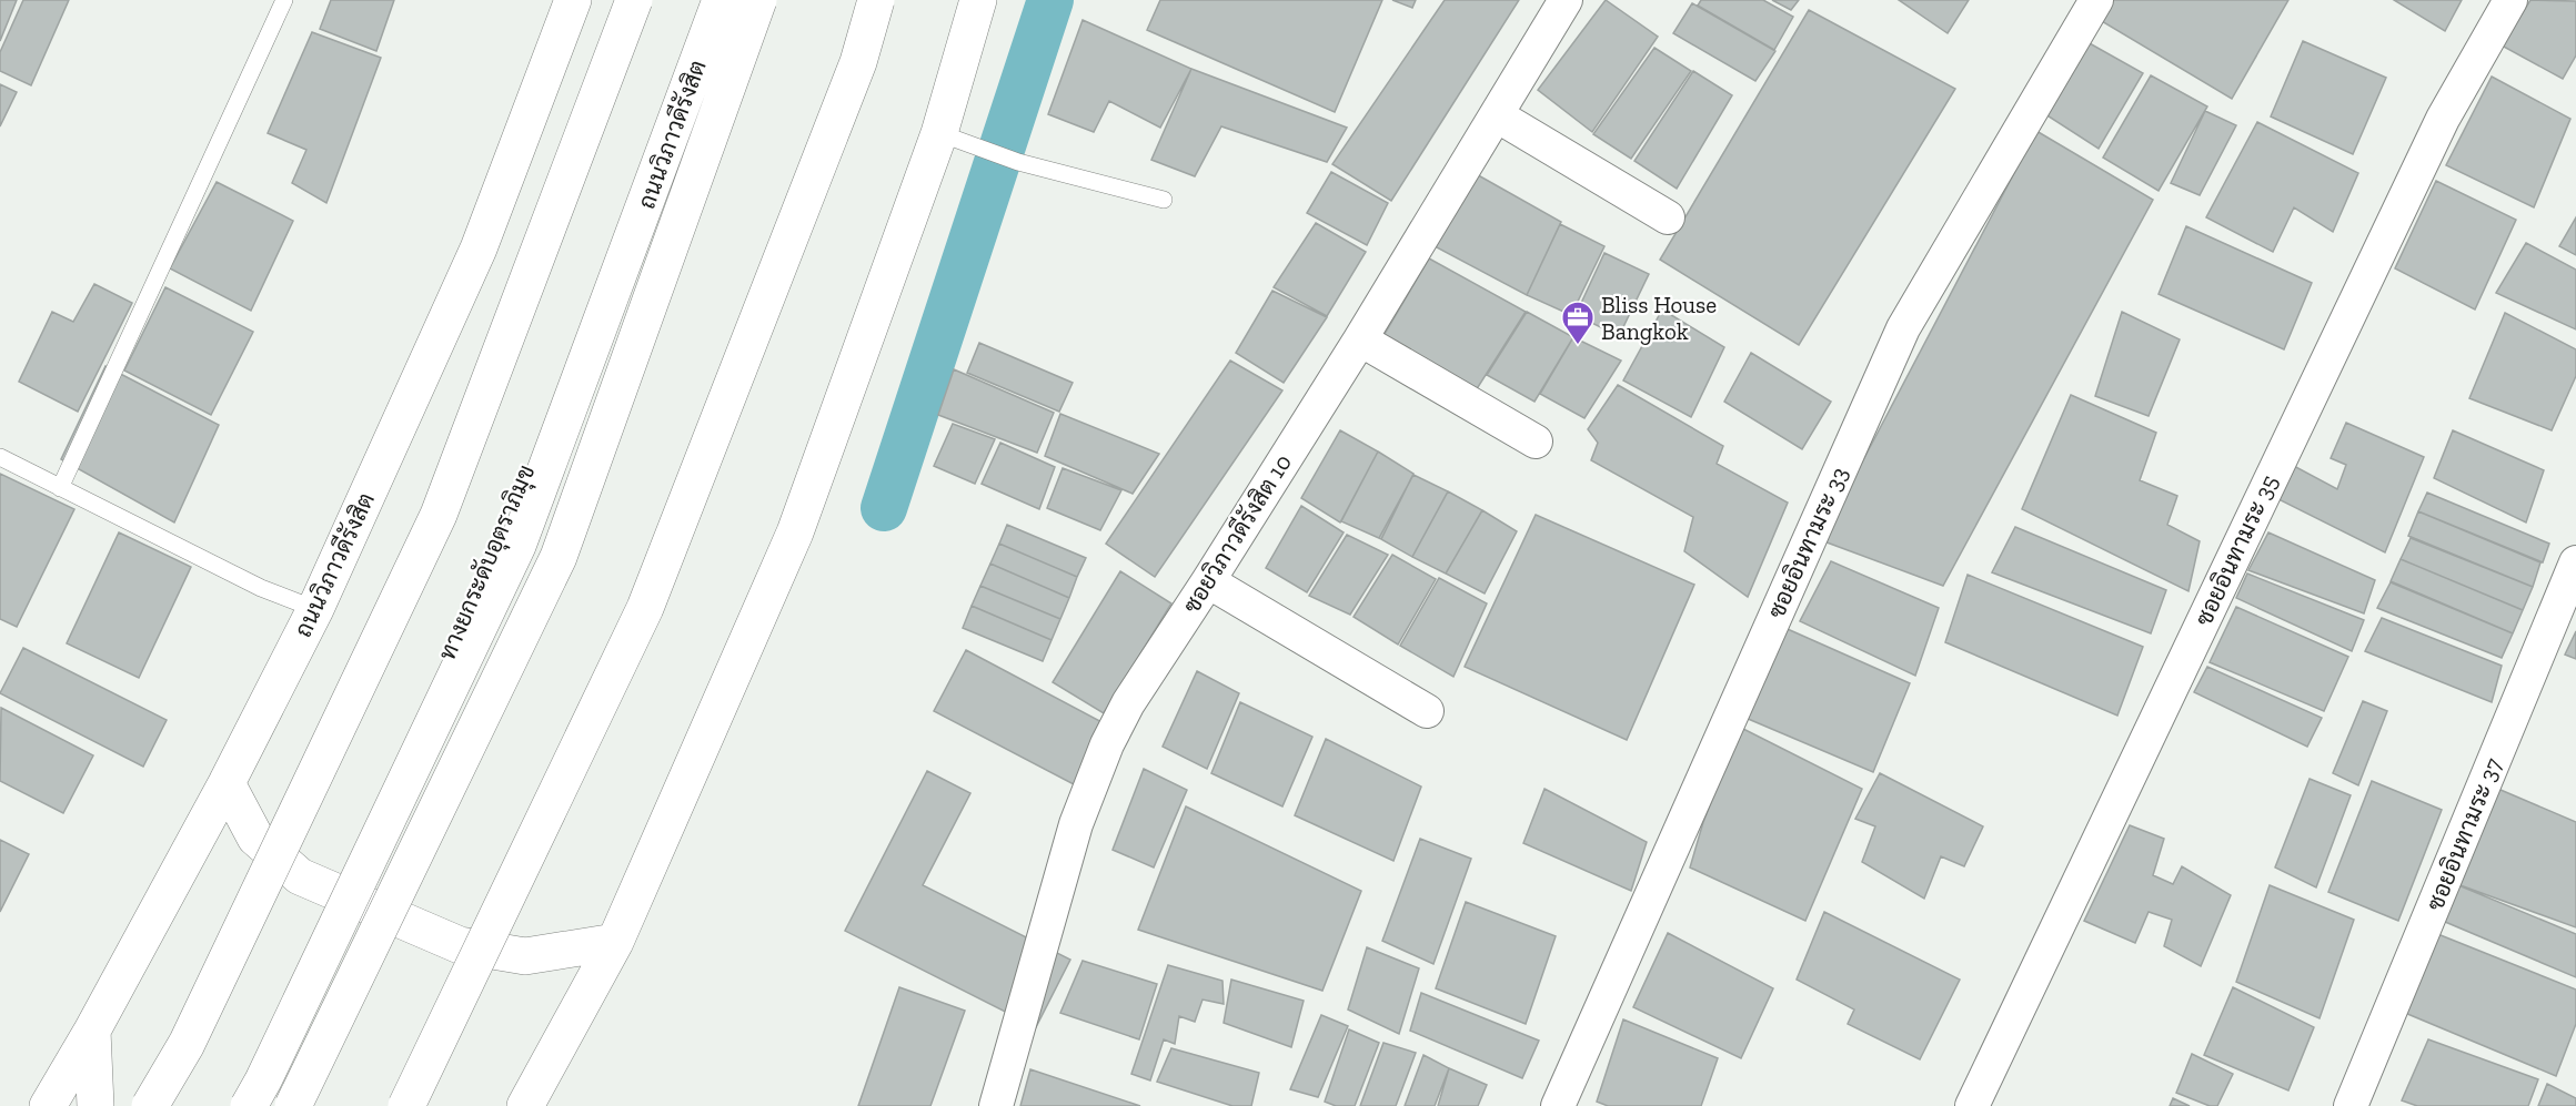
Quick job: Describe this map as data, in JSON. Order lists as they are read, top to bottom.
{
  "streets": {
    "main road": ["ถนนวิภาวดีรังสิต", "ทางยกระดับอุตราภิมุข"],
    "street": [
      "ซอยวิภาวดีรังสิต 10",
      "ซอยอินทามระ 33",
      "ซอยอินทามระ 35",
      "ซอยอินทามระ 37"
    ]
  },
  "places": {
    "office": ["Bliss House Bangkok"]
  }
}
